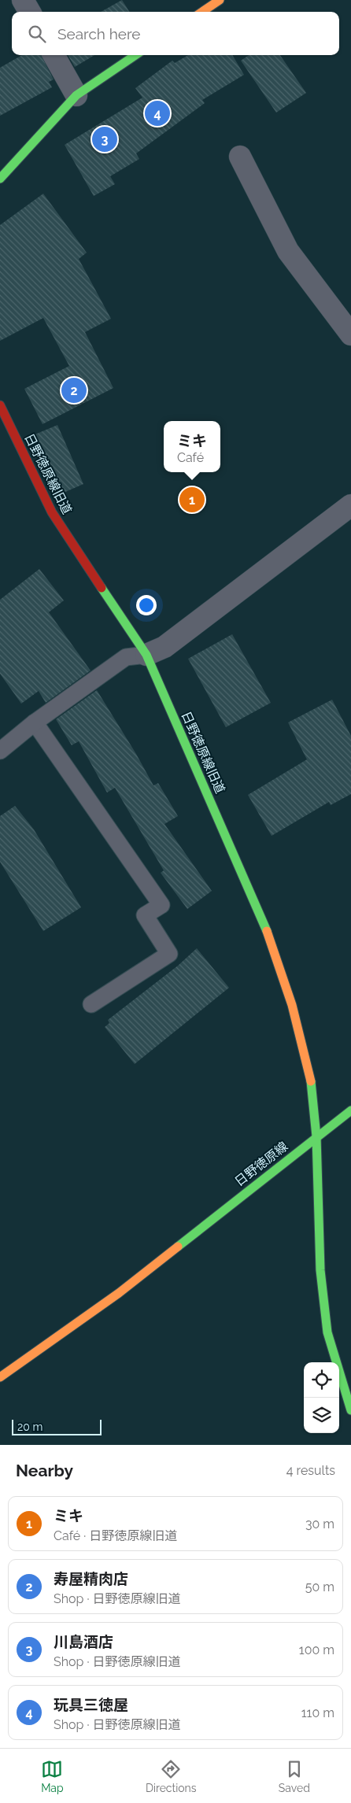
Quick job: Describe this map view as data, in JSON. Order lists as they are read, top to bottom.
{
  "streets": {
    "street": ["日野徳原線旧道", "日野徳原線"]
  },
  "crossings": [
    ["日野徳原線旧道", "日野徳原線"]
  ],
  "scale_bar": "20 m",
  "page": {
    "search": "Search here",
    "pins": [
      "4",
      "3",
      "2",
      "1"
    ],
    "popup": ["ミキ", "Café"],
    "scale": "20 m",
    "heading": ["Nearby", "4 results"],
    "list": [
      {
        "mark": "1",
        "name": "ミキ",
        "note": "Café · 日野徳原線旧道",
        "value": "30 m"
      },
      {
        "mark": "2",
        "name": "寿屋精肉店",
        "note": "Shop · 日野徳原線旧道",
        "value": "50 m"
      },
      {
        "mark": "3",
        "name": "川島酒店",
        "note": "Shop · 日野徳原線旧道",
        "value": "100 m"
      },
      {
        "mark": "4",
        "name": "玩具三徳屋",
        "note": "Shop · 日野徳原線旧道",
        "value": "110 m"
      }
    ],
    "nav": ["Map", "Directions", "Saved"]
  }
}
